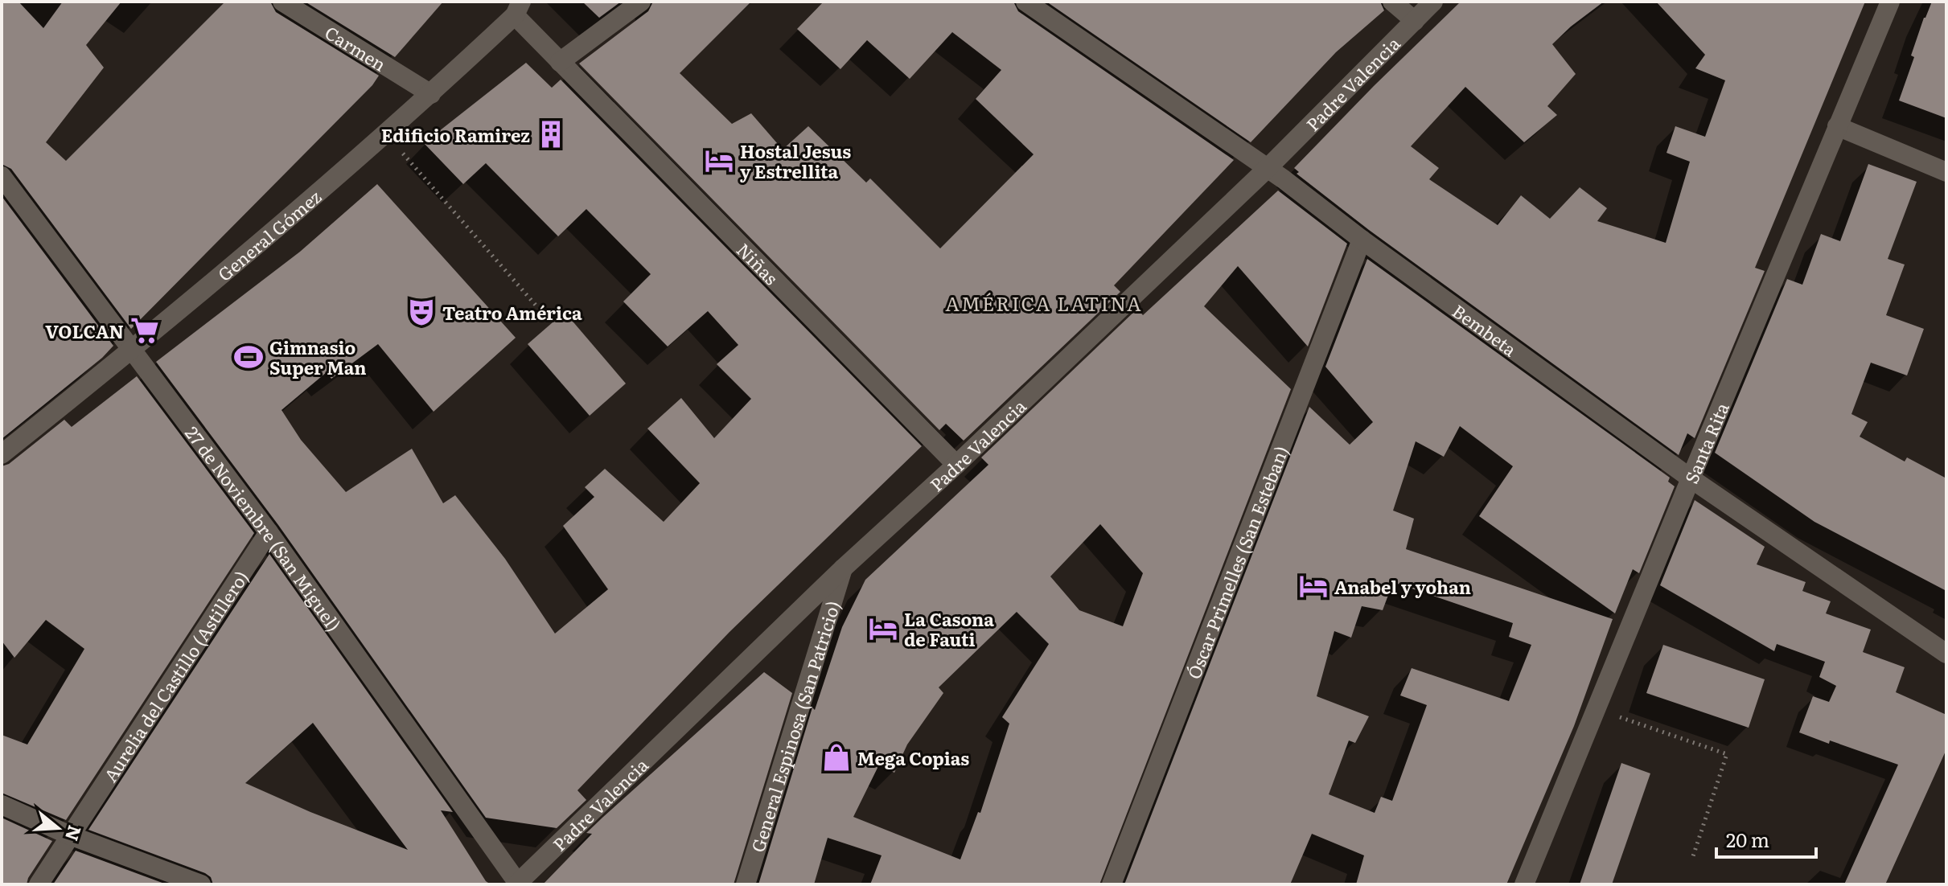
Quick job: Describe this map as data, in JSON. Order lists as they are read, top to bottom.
{
  "streets": {
    "street": [
      "Carmen",
      "Padre Valencia",
      "General Gómez",
      "Niñas",
      "Bembeta",
      "Santa Rita",
      "27 de Noviembre (San Miguel)",
      "Óscar Primelles (San Esteban)",
      "Aurelia del Castillo (Astillero)",
      "General Espinosa (San Patricio)"
    ]
  },
  "crossings": [
    ["Carmen", "General Gómez"],
    ["Padre Valencia", "Niñas"],
    ["Padre Valencia", "Bembeta"],
    ["Padre Valencia", "27 de Noviembre (San Miguel)"],
    ["Padre Valencia", "General Espinosa (San Patricio)"],
    ["General Gómez", "Niñas"],
    ["General Gómez", "27 de Noviembre (San Miguel)"],
    ["Bembeta", "Santa Rita"],
    ["Bembeta", "Óscar Primelles (San Esteban)"],
    ["27 de Noviembre (San Miguel)", "Aurelia del Castillo (Astillero)"]
  ],
  "districts": ["AMÉRICA LATINA"],
  "places": {
    "building": ["Edificio Ramirez"],
    "hotel": ["Hostal Jesus y Estrellita", "Anabel y yohan", "La Casona de Fauti"],
    "theatre": ["Teatro América"],
    "supermarket": ["VOLCAN"],
    "sports": ["Gimnasio Super Man"],
    "shop": ["Mega Copias"]
  },
  "scale_bar": "20 m",
  "north": "right"
}
